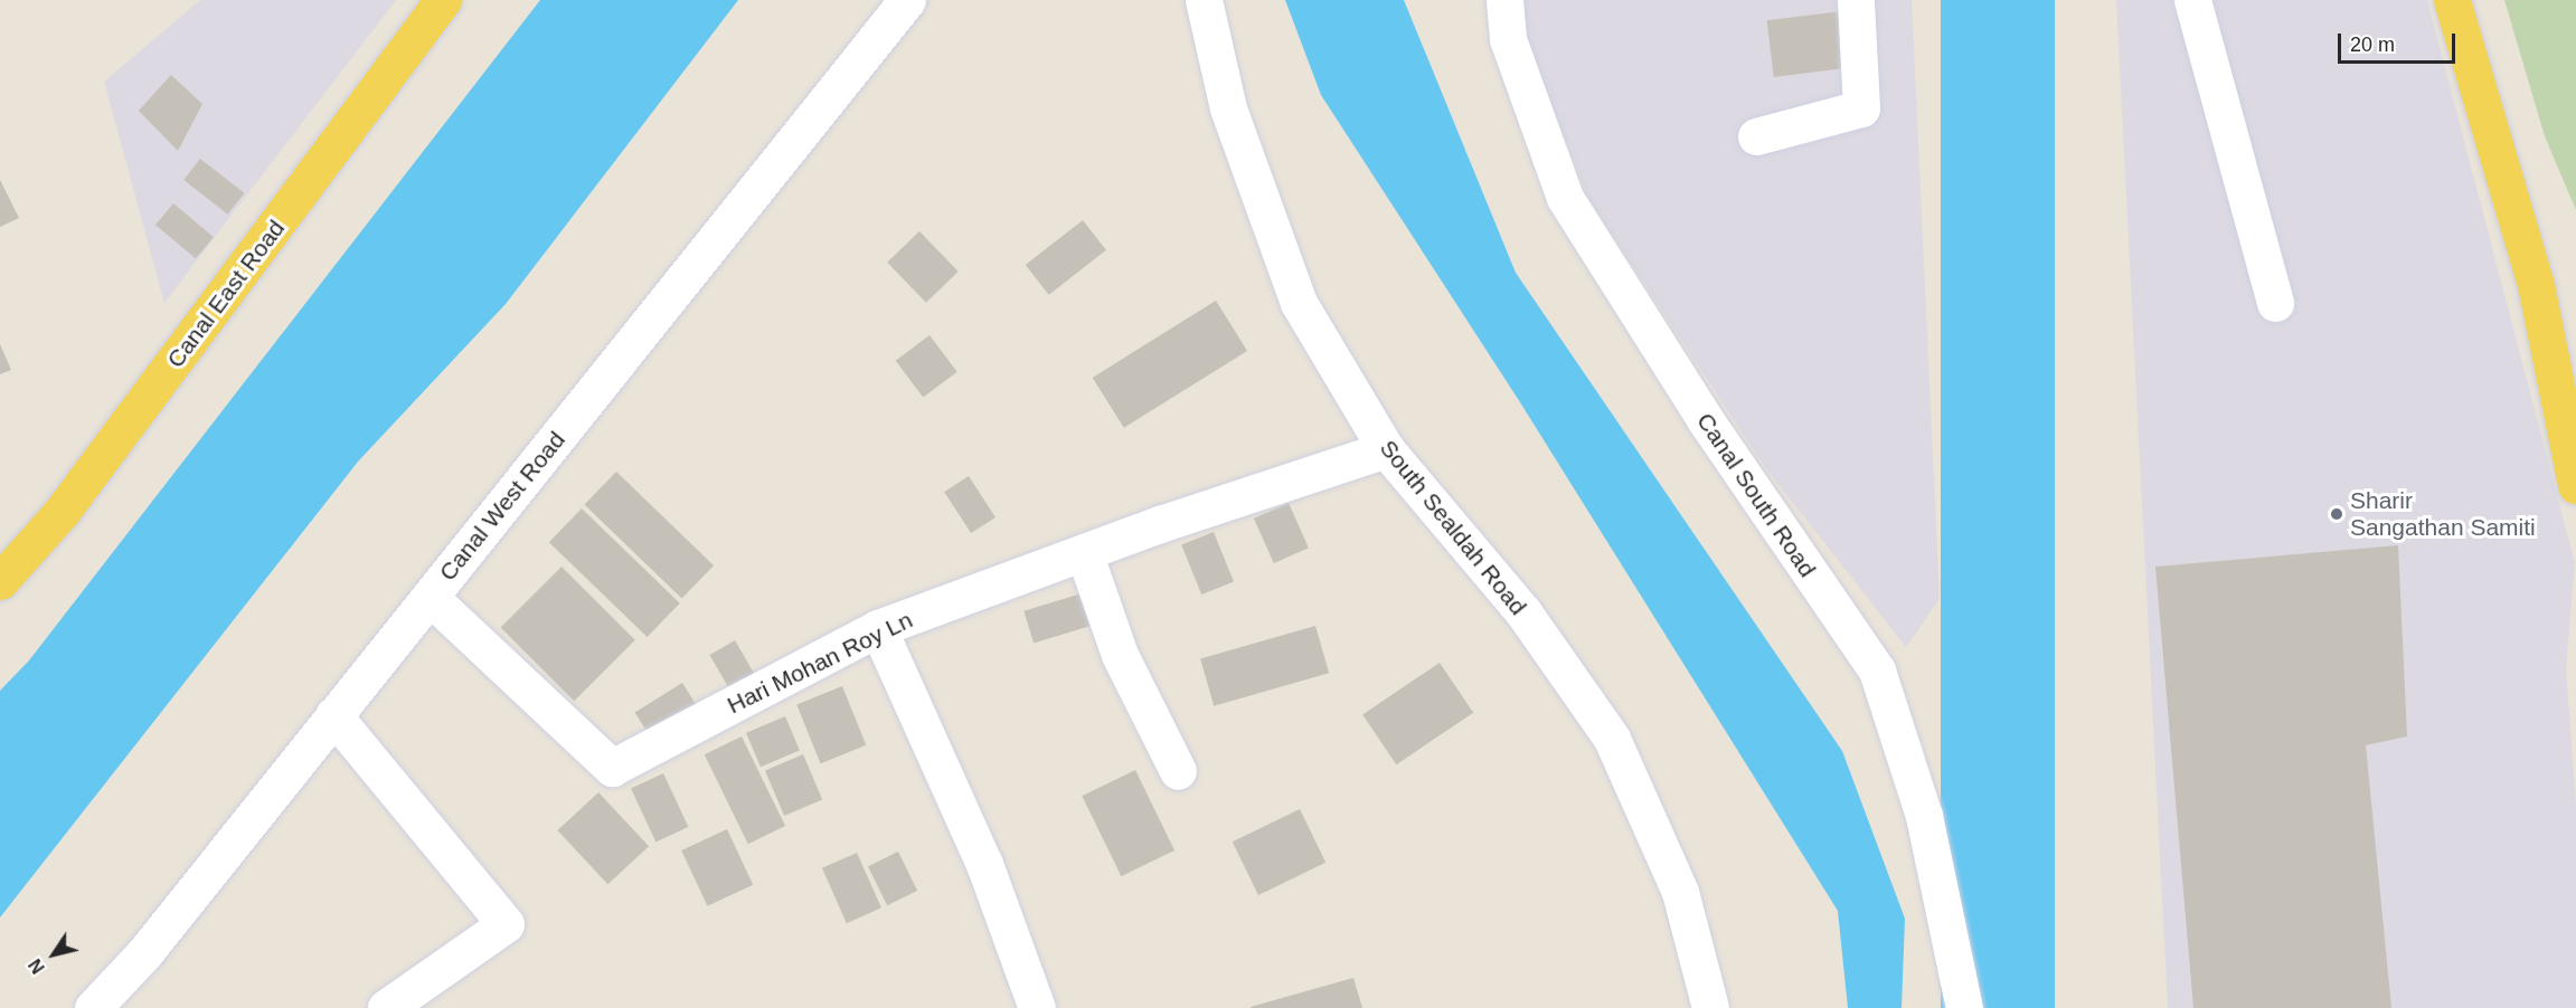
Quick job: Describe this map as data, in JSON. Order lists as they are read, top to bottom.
{
  "streets": {
    "main road": ["Canal East Road"],
    "street": [
      "Canal South Road",
      "Canal West Road",
      "South Sealdah Road",
      "Hari Mohan Roy Ln"
    ]
  },
  "crossings": [
    ["Canal West Road", "Hari Mohan Roy Ln"],
    ["South Sealdah Road", "Hari Mohan Roy Ln"]
  ],
  "places": ["Sharir Sangathan Samiti"],
  "scale_bar": "20 m",
  "north": "bottom left"
}
